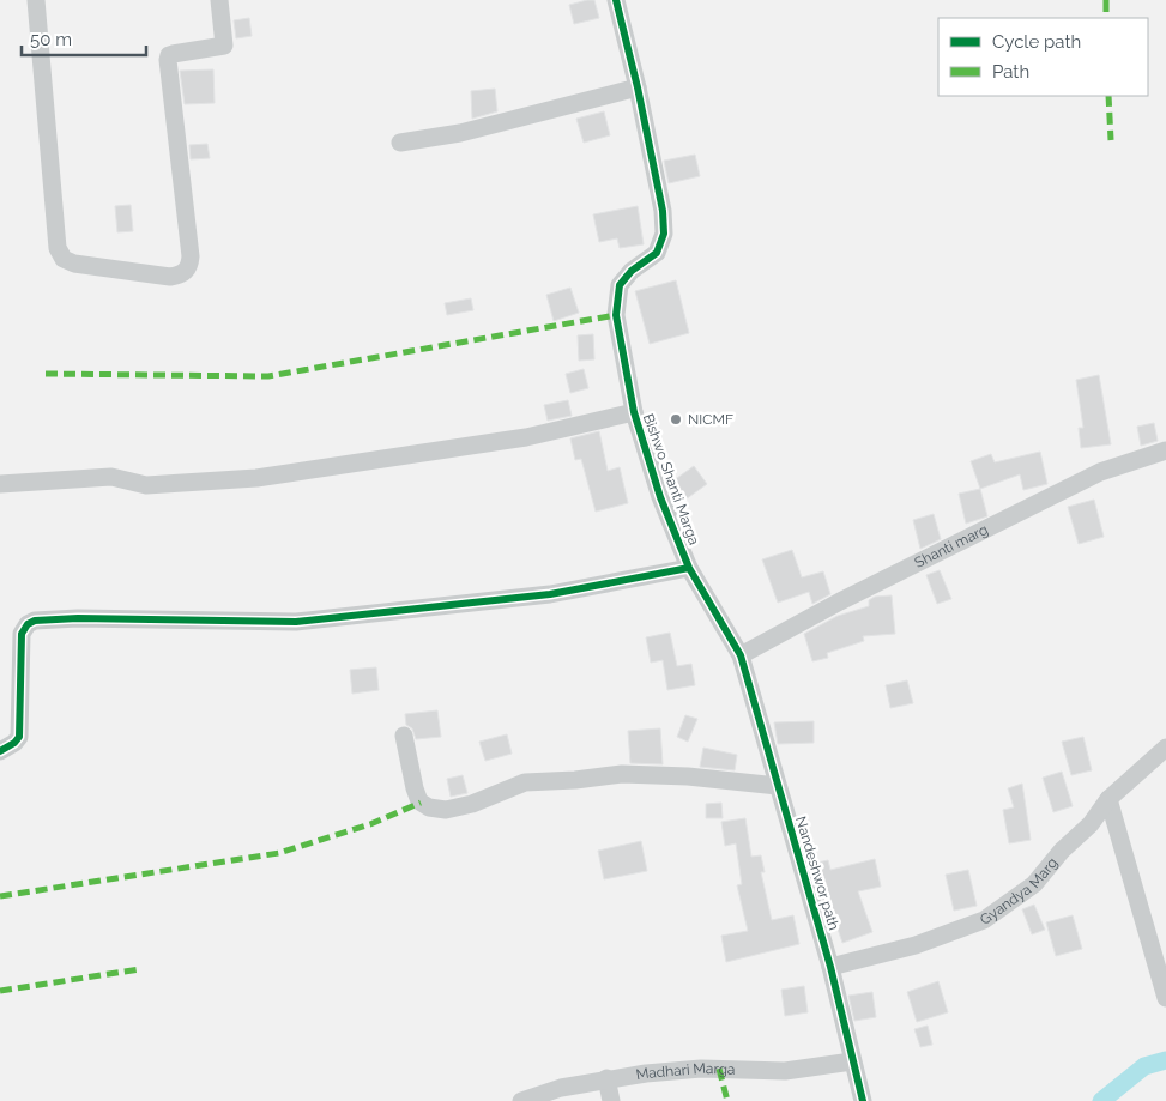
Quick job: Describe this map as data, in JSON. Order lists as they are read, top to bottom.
{
  "streets": {
    "street": [
      "Bishwo Shanti Marga",
      "Shanti marg",
      "Nandeshwor path",
      "Gyandya Marg",
      "Madhari Marga"
    ]
  },
  "crossings": [
    ["Bishwo Shanti Marga", "Shanti marg"],
    ["Bishwo Shanti Marga", "Nandeshwor path"],
    ["Shanti marg", "Nandeshwor path"],
    ["Nandeshwor path", "Gyandya Marg"],
    ["Nandeshwor path", "Madhari Marga"]
  ],
  "places": ["NICMF"],
  "legend": ["Cycle path", "Path"],
  "scale_bar": "50 m"
}
